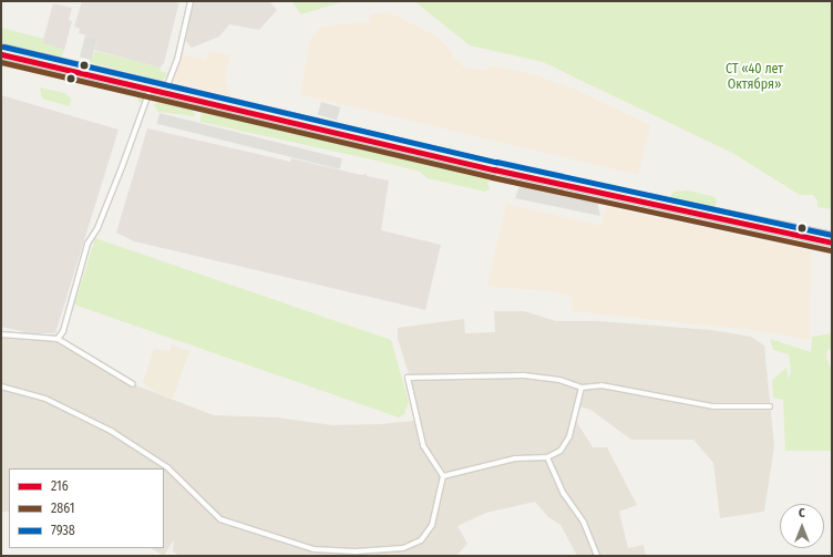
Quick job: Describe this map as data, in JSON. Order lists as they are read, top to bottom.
{
  "parks": ["СТ «40 лет Октября»"],
  "lines": ["transit line 7938", "transit line 216", "transit line 2861"],
  "legend": ["216", "2861", "7938"],
  "north": "top"
}
